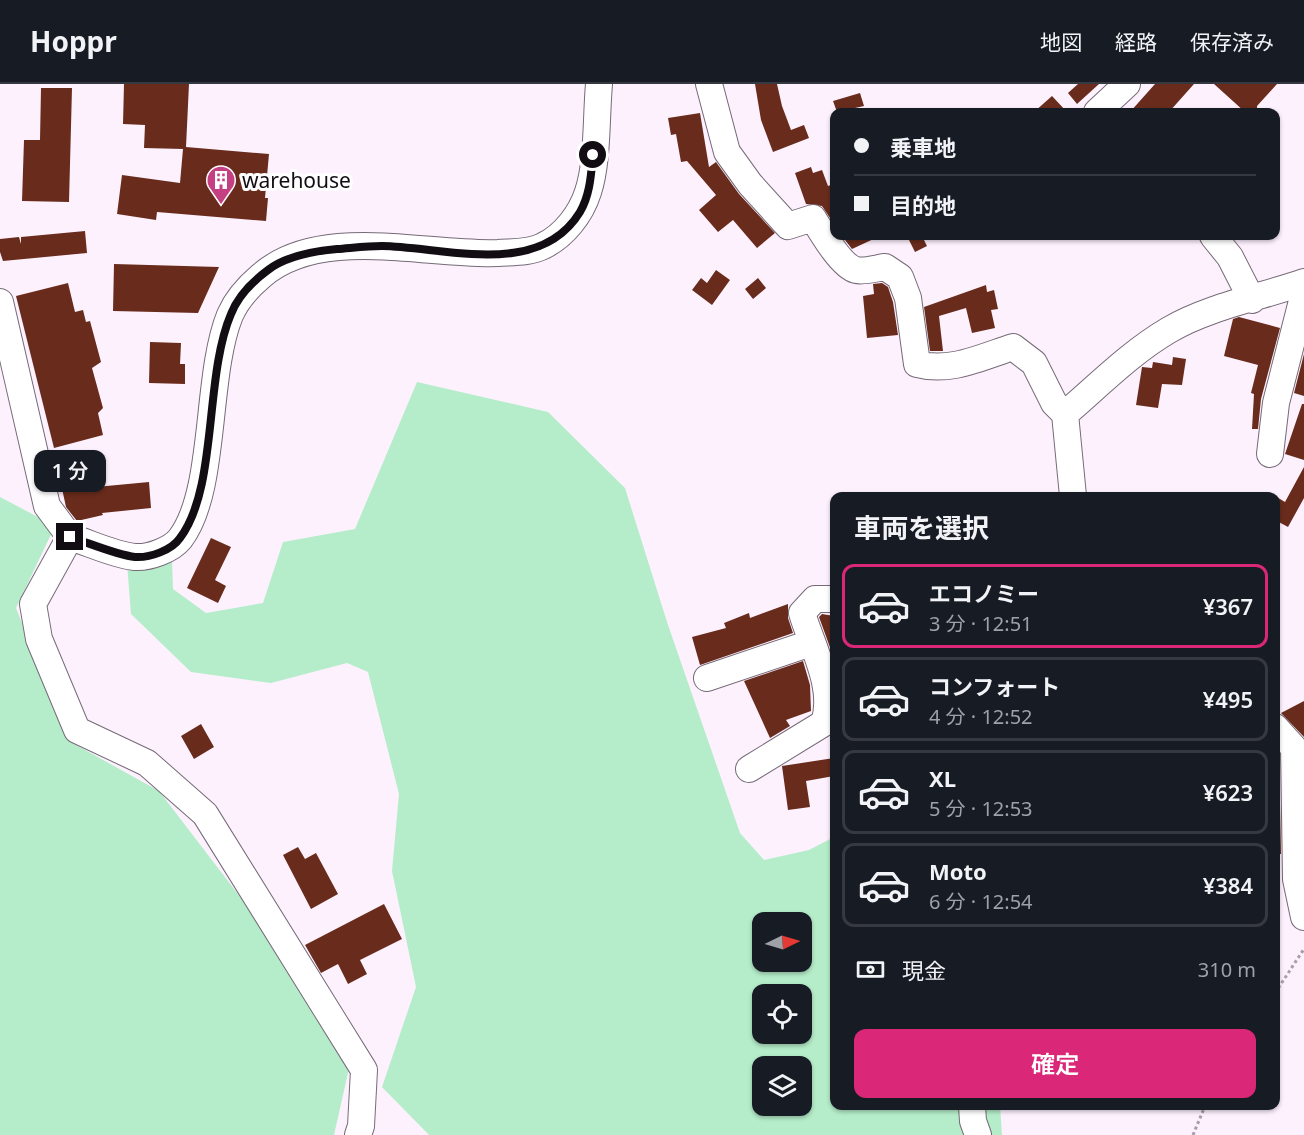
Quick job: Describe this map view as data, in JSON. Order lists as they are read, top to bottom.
{
  "places": {
    "building": ["warehouse"]
  },
  "north": "right",
  "page": {
    "header": "Hoppr",
    "nav": ["地図", "経路", "保存済み"],
    "banner": ["乗車地", "目的地"],
    "bubble": "1 分",
    "heading": "車両を選択",
    "list": [
      {
        "name": "エコノミー",
        "note": "3 分 · 12:51",
        "value": "¥367"
      },
      {
        "name": "コンフォート",
        "note": "4 分 · 12:52",
        "value": "¥495"
      },
      {
        "name": "XL",
        "note": "5 分 · 12:53",
        "value": "¥623"
      },
      {
        "name": "Moto",
        "note": "6 分 · 12:54",
        "value": "¥384"
      }
    ],
    "pay": ["現金", "310 m"],
    "buttons": "確定"
  }
}
